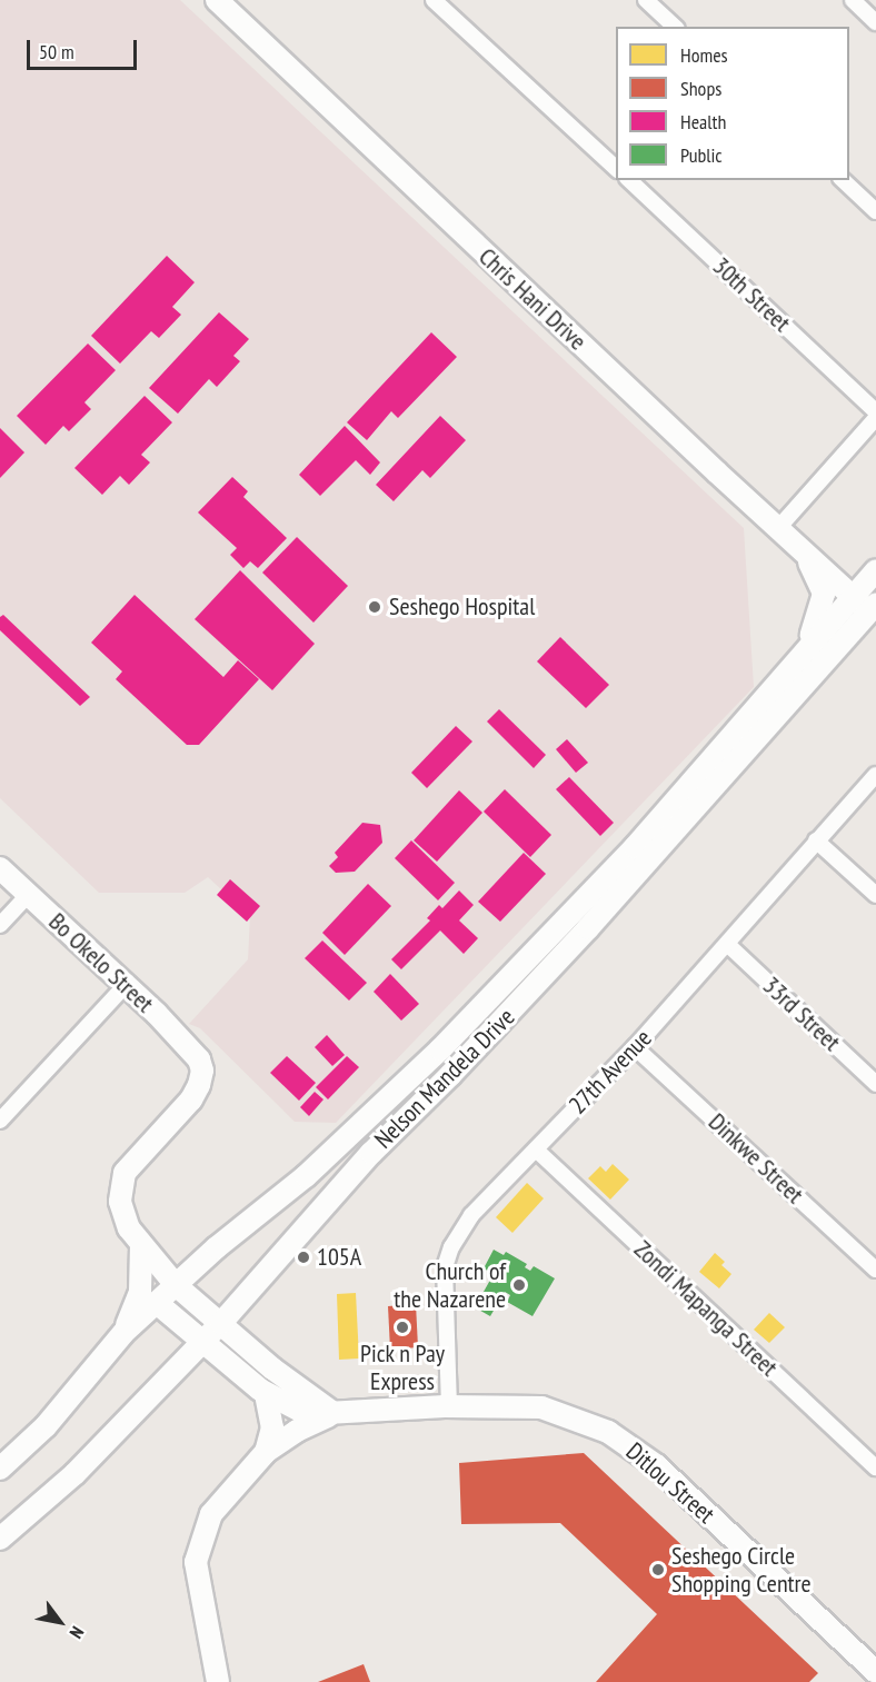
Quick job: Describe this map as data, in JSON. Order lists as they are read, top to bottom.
{
  "streets": {
    "street": [
      "30th Street",
      "Chris Hani Drive",
      "Bo Okelo Street",
      "33rd Street",
      "27th Avenue",
      "Nelson Mandela Drive",
      "Dinkwe Street",
      "Zondi Mapanga Street",
      "Ditlou Street"
    ]
  },
  "crossings": [
    ["Chris Hani Drive", "Nelson Mandela Drive"],
    ["33rd Street", "27th Avenue"],
    ["27th Avenue", "Dinkwe Street"],
    ["27th Avenue", "Zondi Mapanga Street"],
    ["27th Avenue", "Ditlou Street"],
    ["Nelson Mandela Drive", "Ditlou Street"]
  ],
  "places": [
    "Seshego Hospital",
    "105A",
    "Church of the Nazarene",
    "Pick n Pay Express",
    "Seshego Circle Shopping Centre"
  ],
  "legend": [
    "Homes",
    "Shops",
    "Health",
    "Public"
  ],
  "scale_bar": "50 m",
  "north": "bottom right"
}
